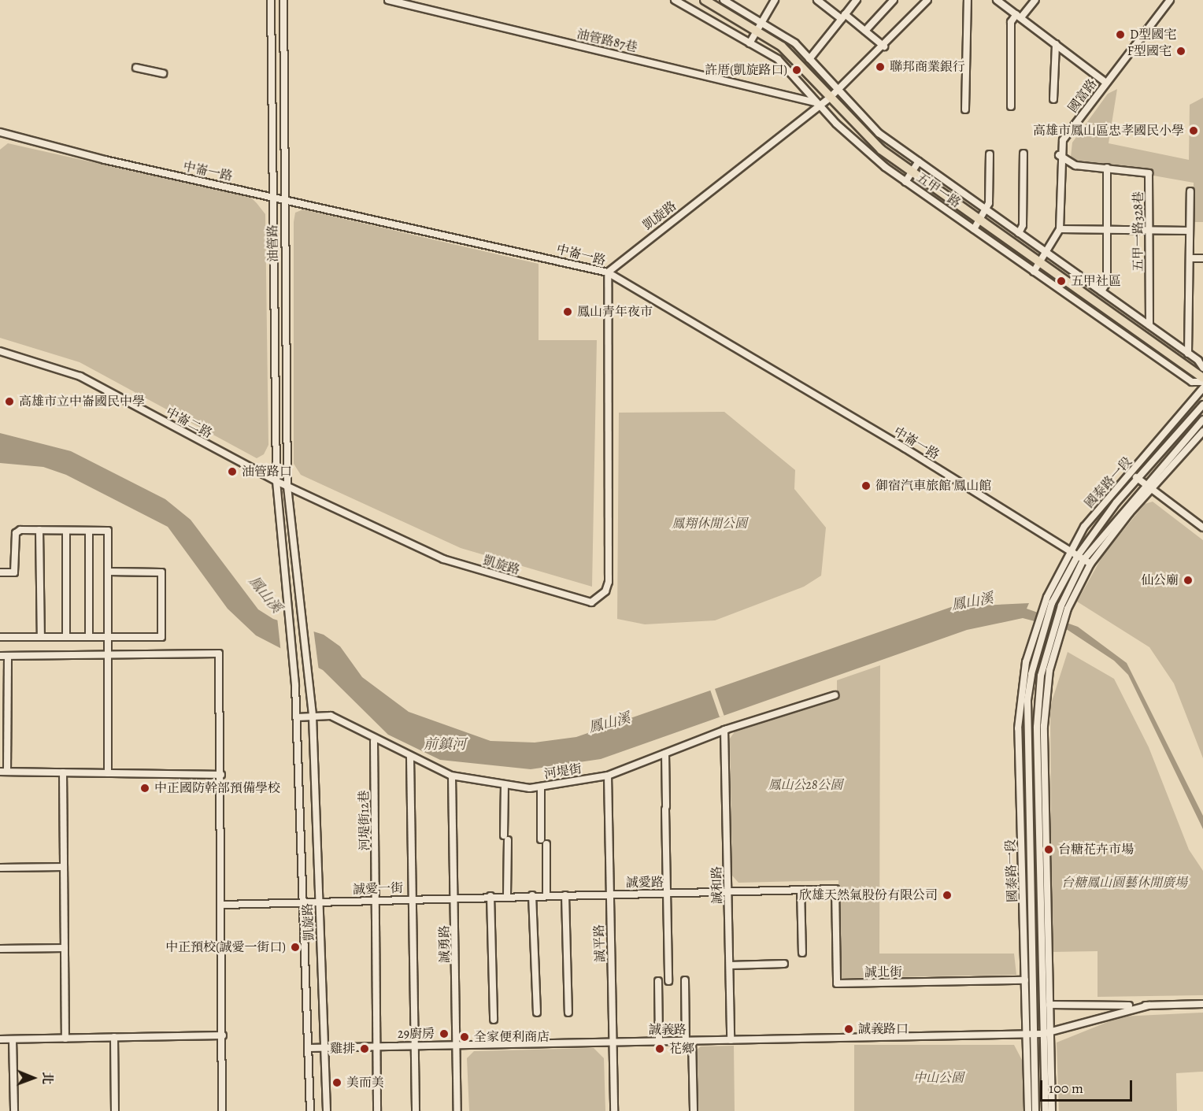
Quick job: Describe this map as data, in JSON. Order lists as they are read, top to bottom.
{
  "streets": {
    "main road": ["五甲一路"],
    "street": [
      "油管路87巷",
      "國富路",
      "中崙一路",
      "凱旋路",
      "五甲一路328巷",
      "油管路",
      "中崙二路",
      "國泰路一段",
      "河堤街",
      "河堤街12巷",
      "誠愛路",
      "誠和路",
      "誠愛一街",
      "誠平路",
      "誠勇路",
      "誠北街",
      "誠義路"
    ]
  },
  "crossings": [
    ["油管路87巷", "五甲一路"],
    ["油管路87巷", "凱旋路"],
    ["國富路", "五甲一路328巷"],
    ["中崙一路", "凱旋路"],
    ["中崙一路", "油管路"],
    ["中崙一路", "國泰路一段"],
    ["五甲一路", "凱旋路"],
    ["五甲一路", "五甲一路328巷"],
    ["凱旋路", "油管路"],
    ["凱旋路", "中崙二路"],
    ["凱旋路", "河堤街"],
    ["凱旋路", "誠愛一街"],
    ["凱旋路", "誠義路"],
    ["油管路", "中崙二路"],
    ["國泰路一段", "誠北街"],
    ["國泰路一段", "誠義路"],
    ["河堤街", "河堤街12巷"],
    ["河堤街", "誠和路"],
    ["河堤街", "誠平路"],
    ["河堤街", "誠勇路"],
    ["河堤街12巷", "誠愛一街"],
    ["河堤街12巷", "誠義路"],
    ["誠愛路", "誠和路"],
    ["誠愛路", "誠愛一街"],
    ["誠愛路", "誠平路"],
    ["誠愛路", "誠勇路"],
    ["誠愛路", "誠北街"],
    ["誠和路", "誠義路"],
    ["誠愛一街", "誠勇路"],
    ["誠平路", "誠義路"],
    ["誠勇路", "誠義路"]
  ],
  "water": ["鳳山溪", "前鎮河"],
  "parks": [
    "鳳翔休閒公園",
    "鳳山公28公園",
    "台糖鳳山園藝休閒廣場",
    "中山公園"
  ],
  "places": [
    "D型國宅",
    "F型國宅",
    "聯邦商業銀行",
    "許厝(凱旋路口)",
    "高雄市鳳山區忠孝國民小學",
    "五甲社區",
    "鳳山青年夜市",
    "高雄市立中崙國民中學",
    "油管路口",
    "御宿汽車旅館 鳳山館",
    "仙公廟",
    "中正國防幹部預備學校",
    "台糖花卉市場",
    "欣雄天然氣股份有限公司",
    "中正預校(誠愛一街口)",
    "誠義路口",
    "29廚房",
    "全家便利商店",
    "雞排",
    "花鄉",
    "美而美"
  ],
  "scale_bar": "100 m",
  "north": "right"
}
